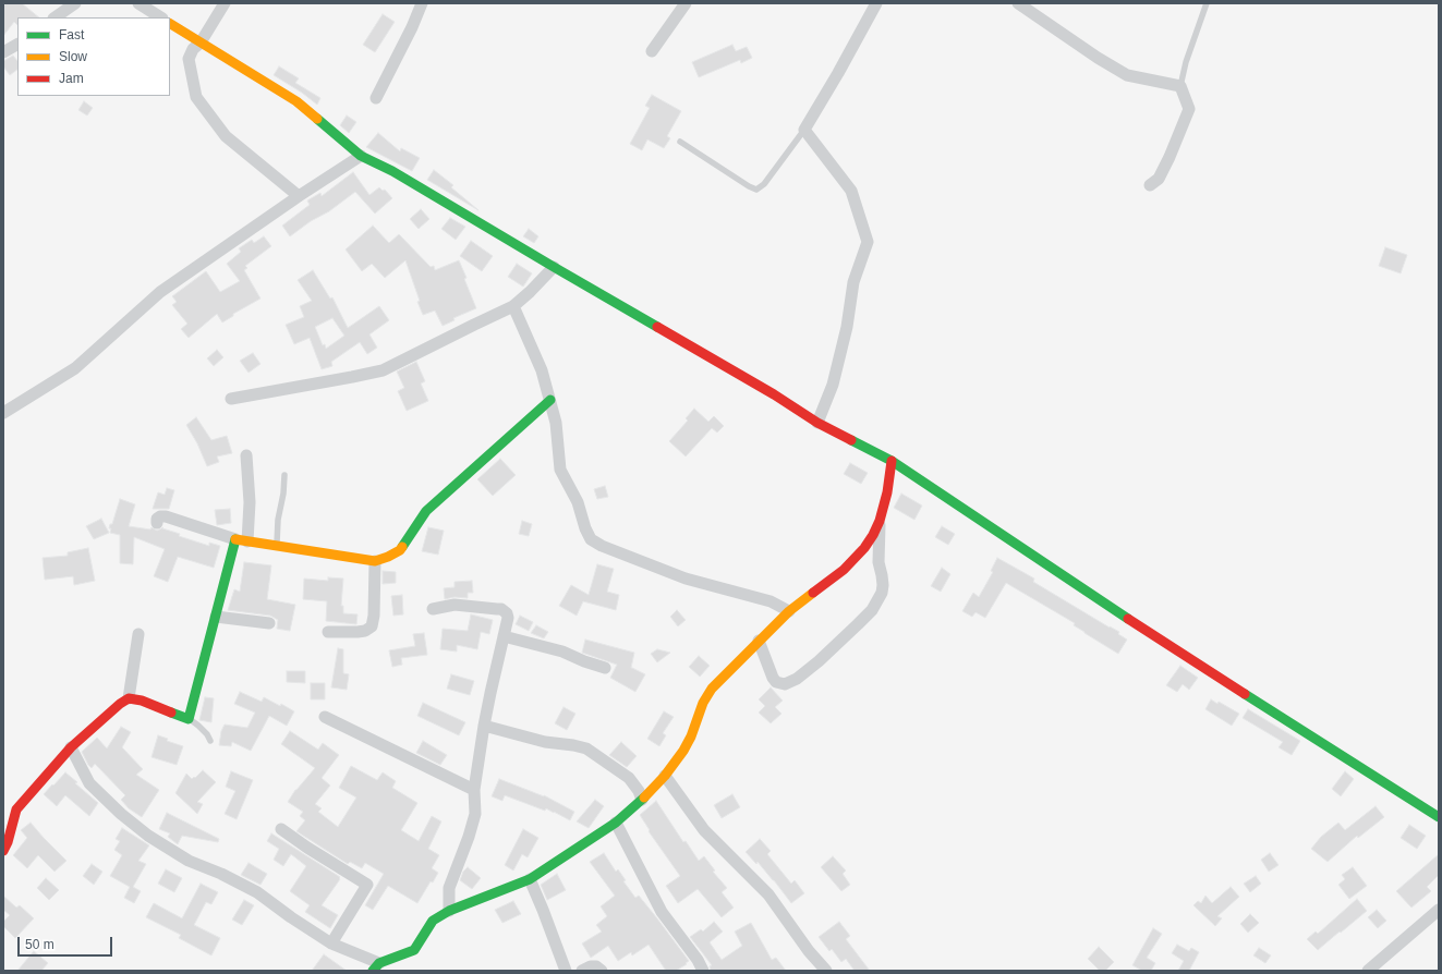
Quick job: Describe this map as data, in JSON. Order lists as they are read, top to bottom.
{
  "legend": ["Fast", "Slow", "Jam"],
  "scale_bar": "50 m"
}
